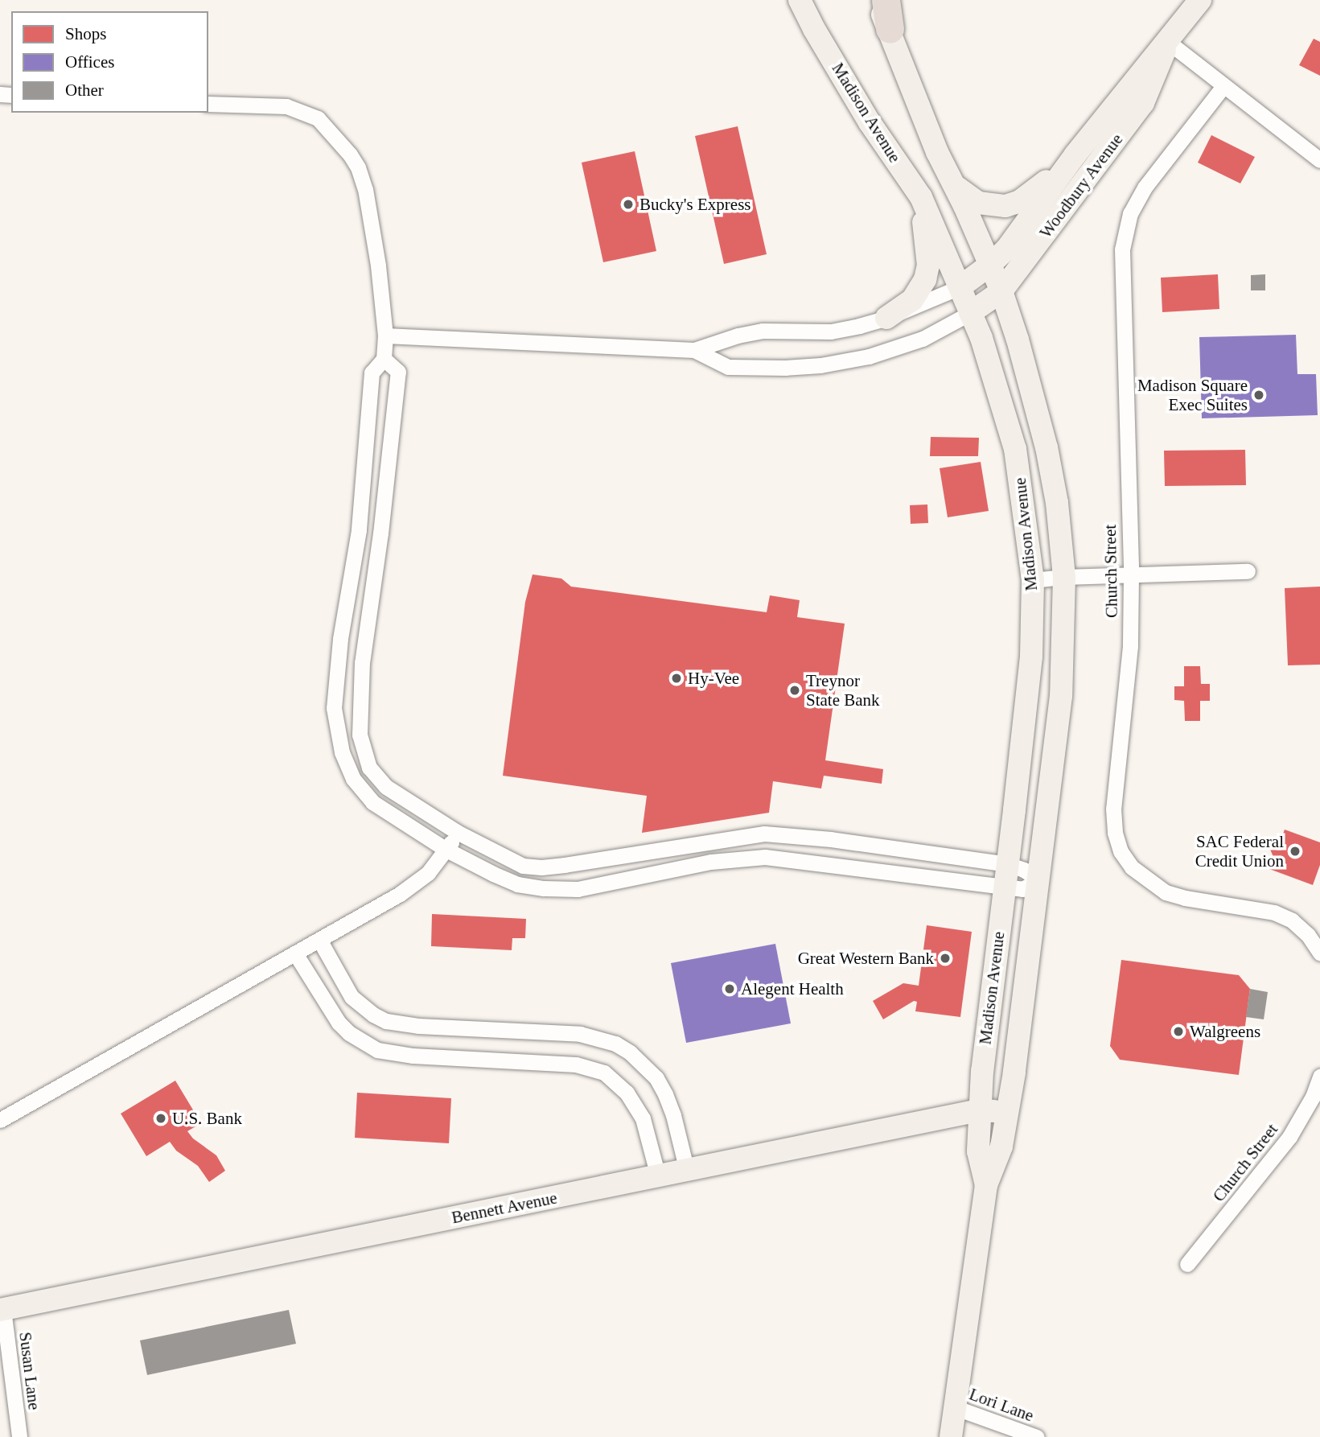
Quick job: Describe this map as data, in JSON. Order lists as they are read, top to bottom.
{
  "streets": {
    "main road": ["Madison Avenue", "Woodbury Avenue", "Bennett Avenue"],
    "street": ["Church Street", "Susan Lane", "Lori Lane"]
  },
  "crossings": [
    ["Madison Avenue", "Woodbury Avenue"],
    ["Madison Avenue", "Bennett Avenue"],
    ["Madison Avenue", "Lori Lane"],
    ["Bennett Avenue", "Susan Lane"]
  ],
  "places": [
    "Bucky's Express",
    "Madison Square Exec Suites",
    "Hy-Vee",
    "Treynor State Bank",
    "SAC Federal Credit Union",
    "Great Western Bank",
    "Alegent Health",
    "Walgreens",
    "U.S. Bank"
  ],
  "legend": ["Shops", "Offices", "Other"]
}
